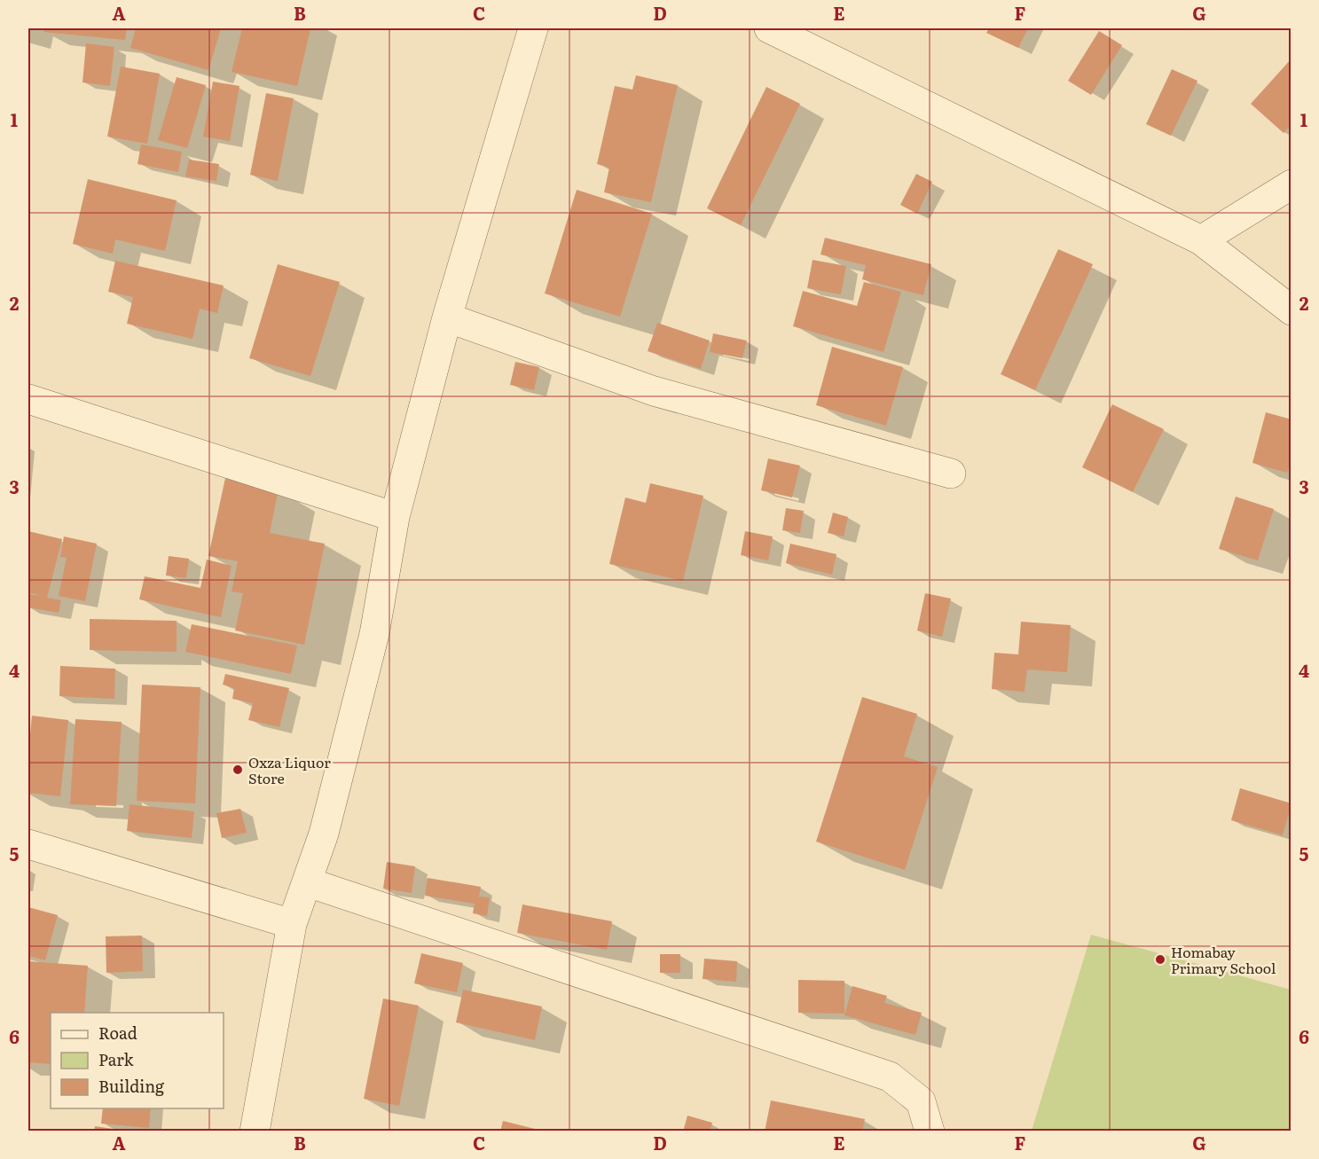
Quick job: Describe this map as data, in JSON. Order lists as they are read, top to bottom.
{
  "places": ["Oxza Liquor Store", "Homabay Primary School"],
  "legend": ["Road", "Park", "Building"],
  "grid": {
    "columns": [
      "A",
      "B",
      "C",
      "D",
      "E",
      "F",
      "G"
    ],
    "rows": [
      "1",
      "2",
      "3",
      "4",
      "5",
      "6"
    ]
  }
}
